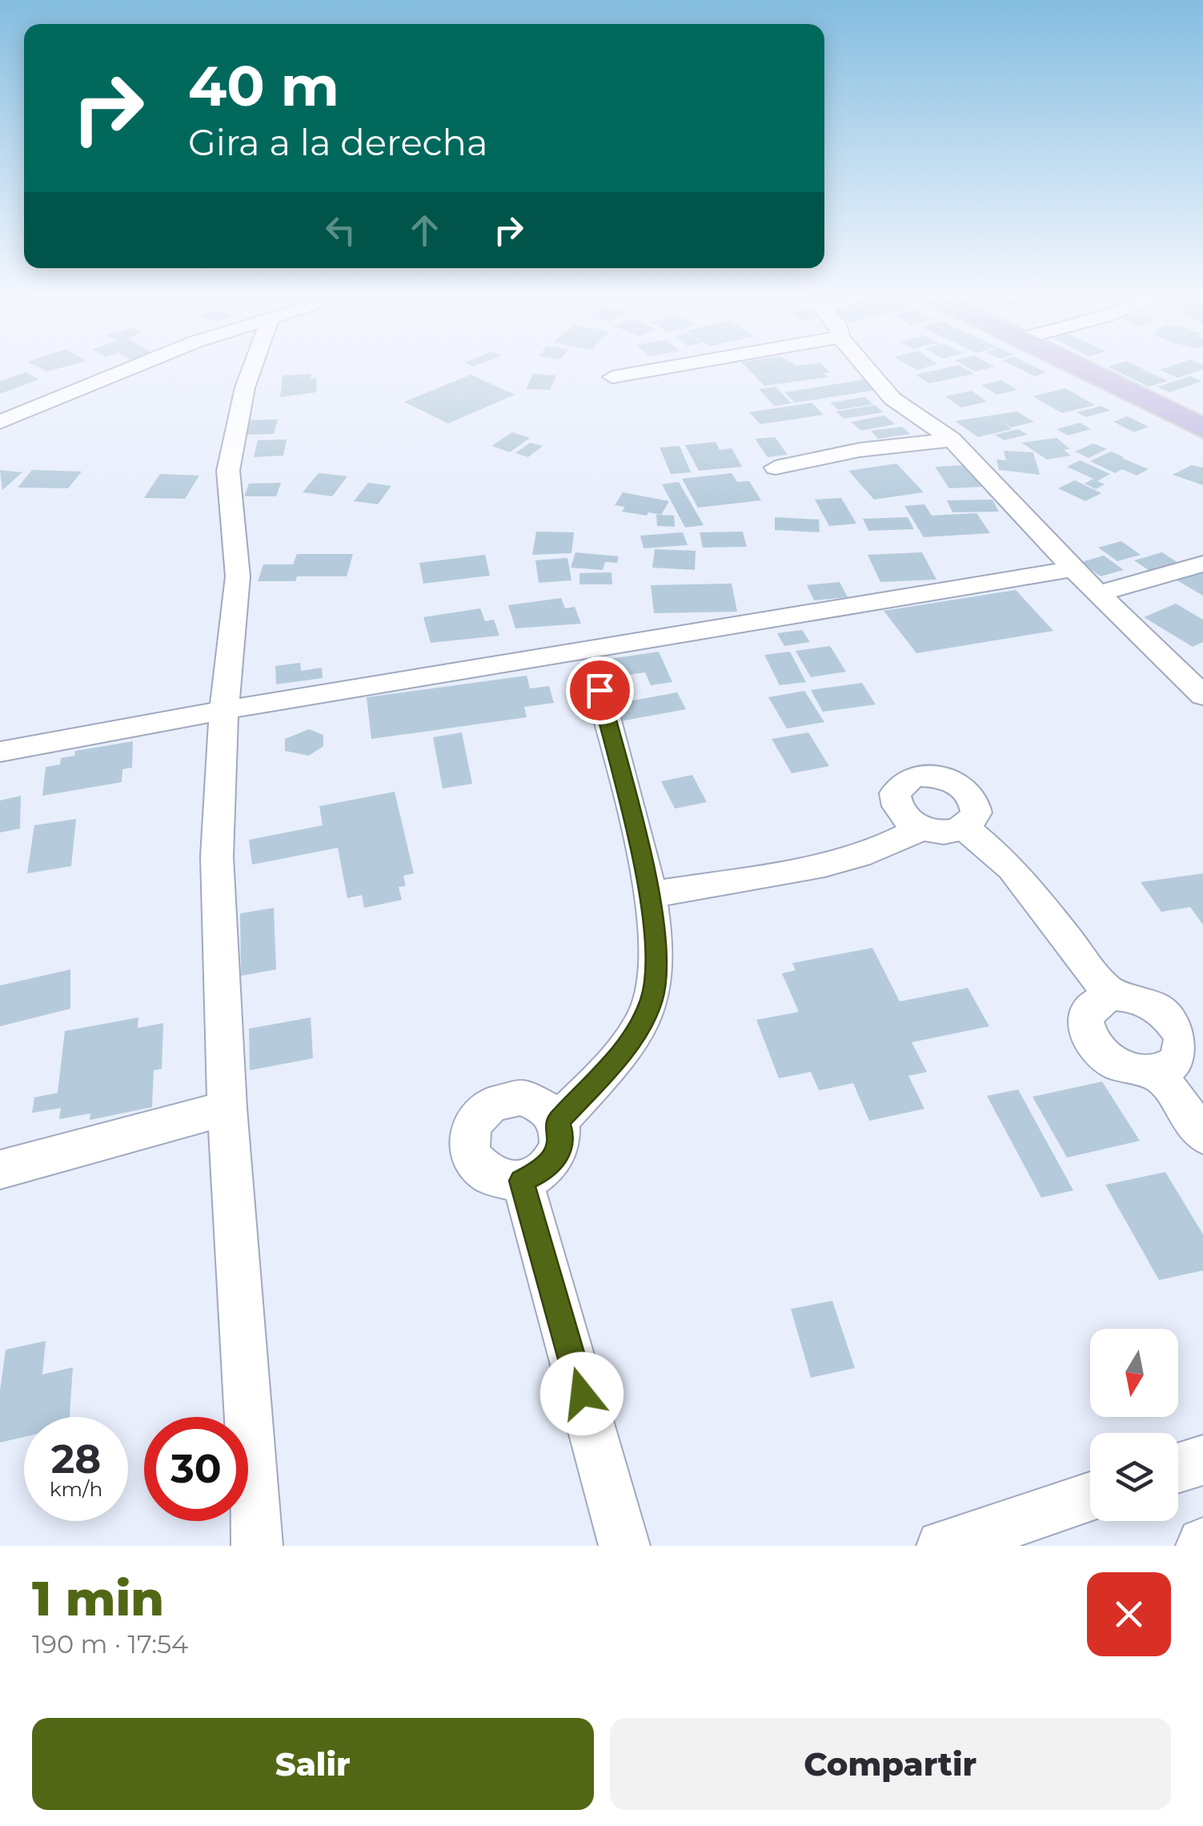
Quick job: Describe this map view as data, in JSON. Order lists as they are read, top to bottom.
{
  "north": "bottom",
  "page": {
    "turn": ["40 m", "Gira a la derecha"],
    "speed": "28 km/h",
    "limit": "30",
    "heading": ["1 min", "190 m · 17:54"],
    "buttons": ["Salir", "Compartir"]
  }
}
